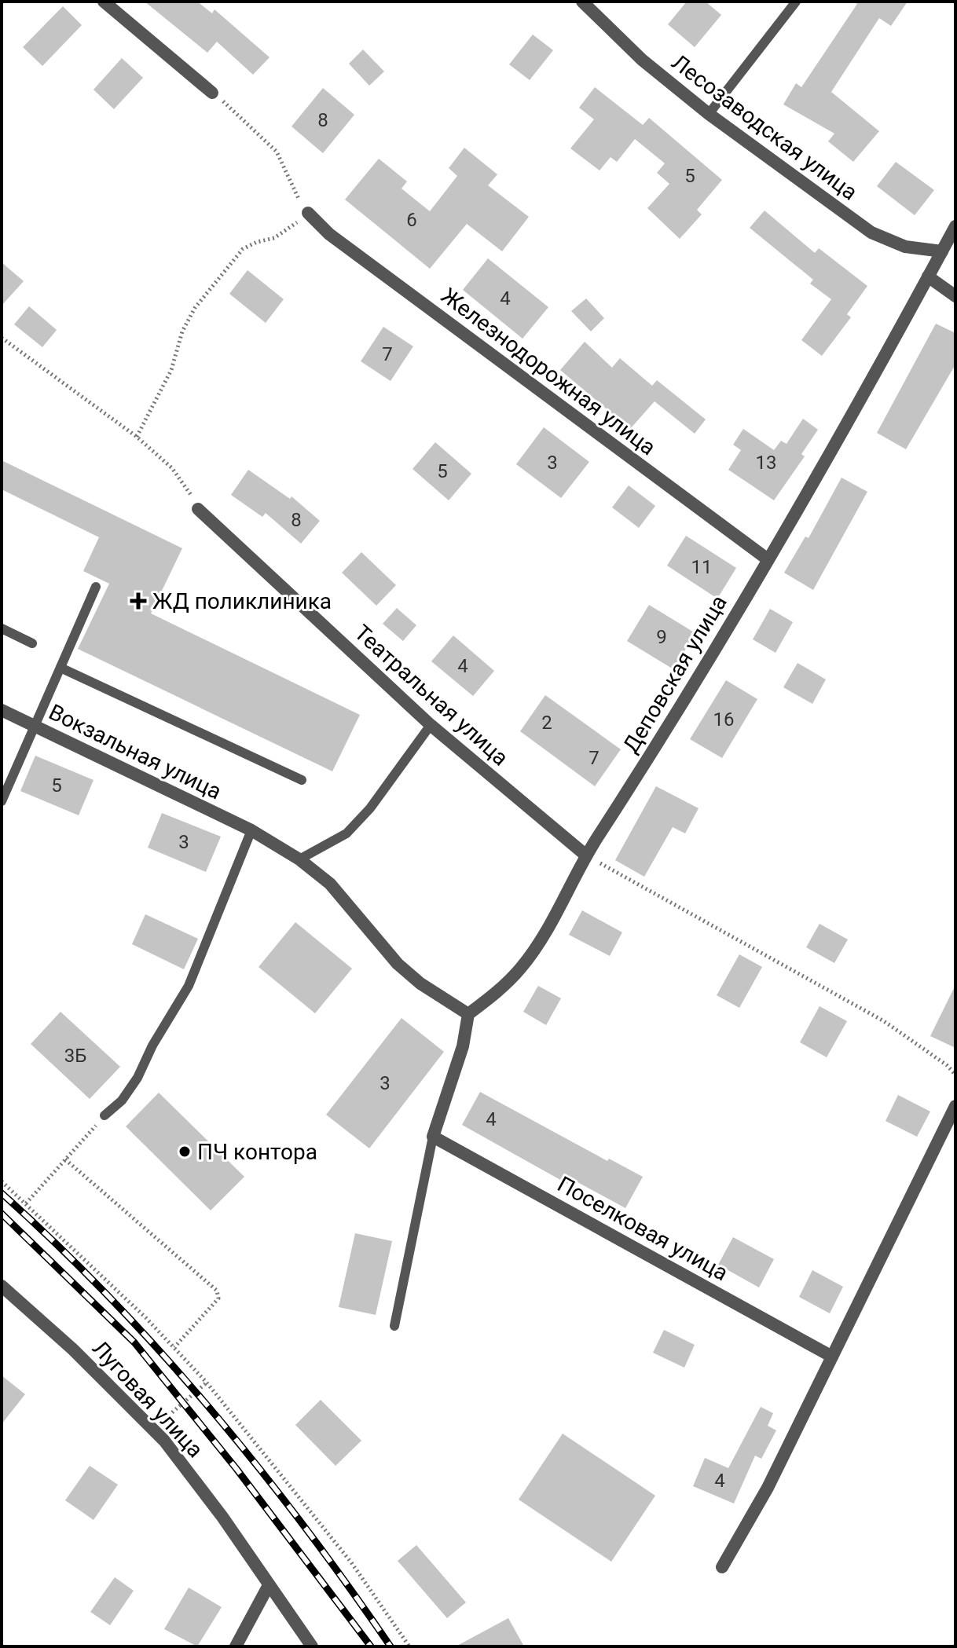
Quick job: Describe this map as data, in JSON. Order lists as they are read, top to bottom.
{
  "streets": {
    "street": [
      "Лесозаводская улица",
      "Железнодорожная улица",
      "Деповская улица",
      "Театральная улица",
      "Вокзальная улица",
      "Поселковая улица",
      "Луговая улица"
    ]
  },
  "crossings": [
    ["Лесозаводская улица", "Деповская улица"],
    ["Железнодорожная улица", "Деповская улица"],
    ["Деповская улица", "Театральная улица"],
    ["Деповская улица", "Вокзальная улица"]
  ],
  "places": {
    "health": ["ЖД поликлиника"],
    "other": ["ПЧ контора"]
  },
  "house_numbers": [
    "8",
    "5",
    "6",
    "4",
    "7",
    "3",
    "13",
    "5",
    "8",
    "11",
    "9",
    "4",
    "16",
    "2",
    "7",
    "5",
    "3",
    "3Б",
    "3",
    "4",
    "4"
  ]
}
